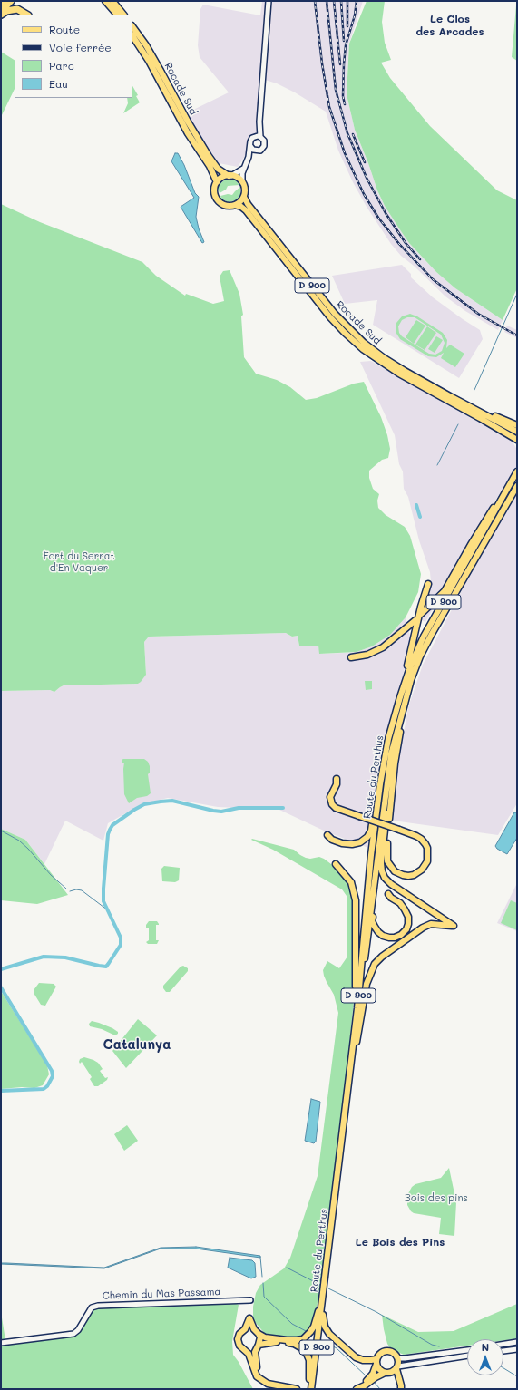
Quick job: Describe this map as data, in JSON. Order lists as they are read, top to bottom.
{
  "streets": {
    "main road": ["Rocade Sud", "D 900", "Route du Perthus"],
    "street": ["Chemin du Mas Passama"]
  },
  "districts": ["Le Clos des Arcades", "Catalunya", "Le Bois des Pins"],
  "parks": ["Fort du Serrat d'En Vaquer", "Bois des pins"],
  "legend": [
    "Route",
    "Voie ferrée",
    "Parc",
    "Eau"
  ],
  "north": "top"
}
